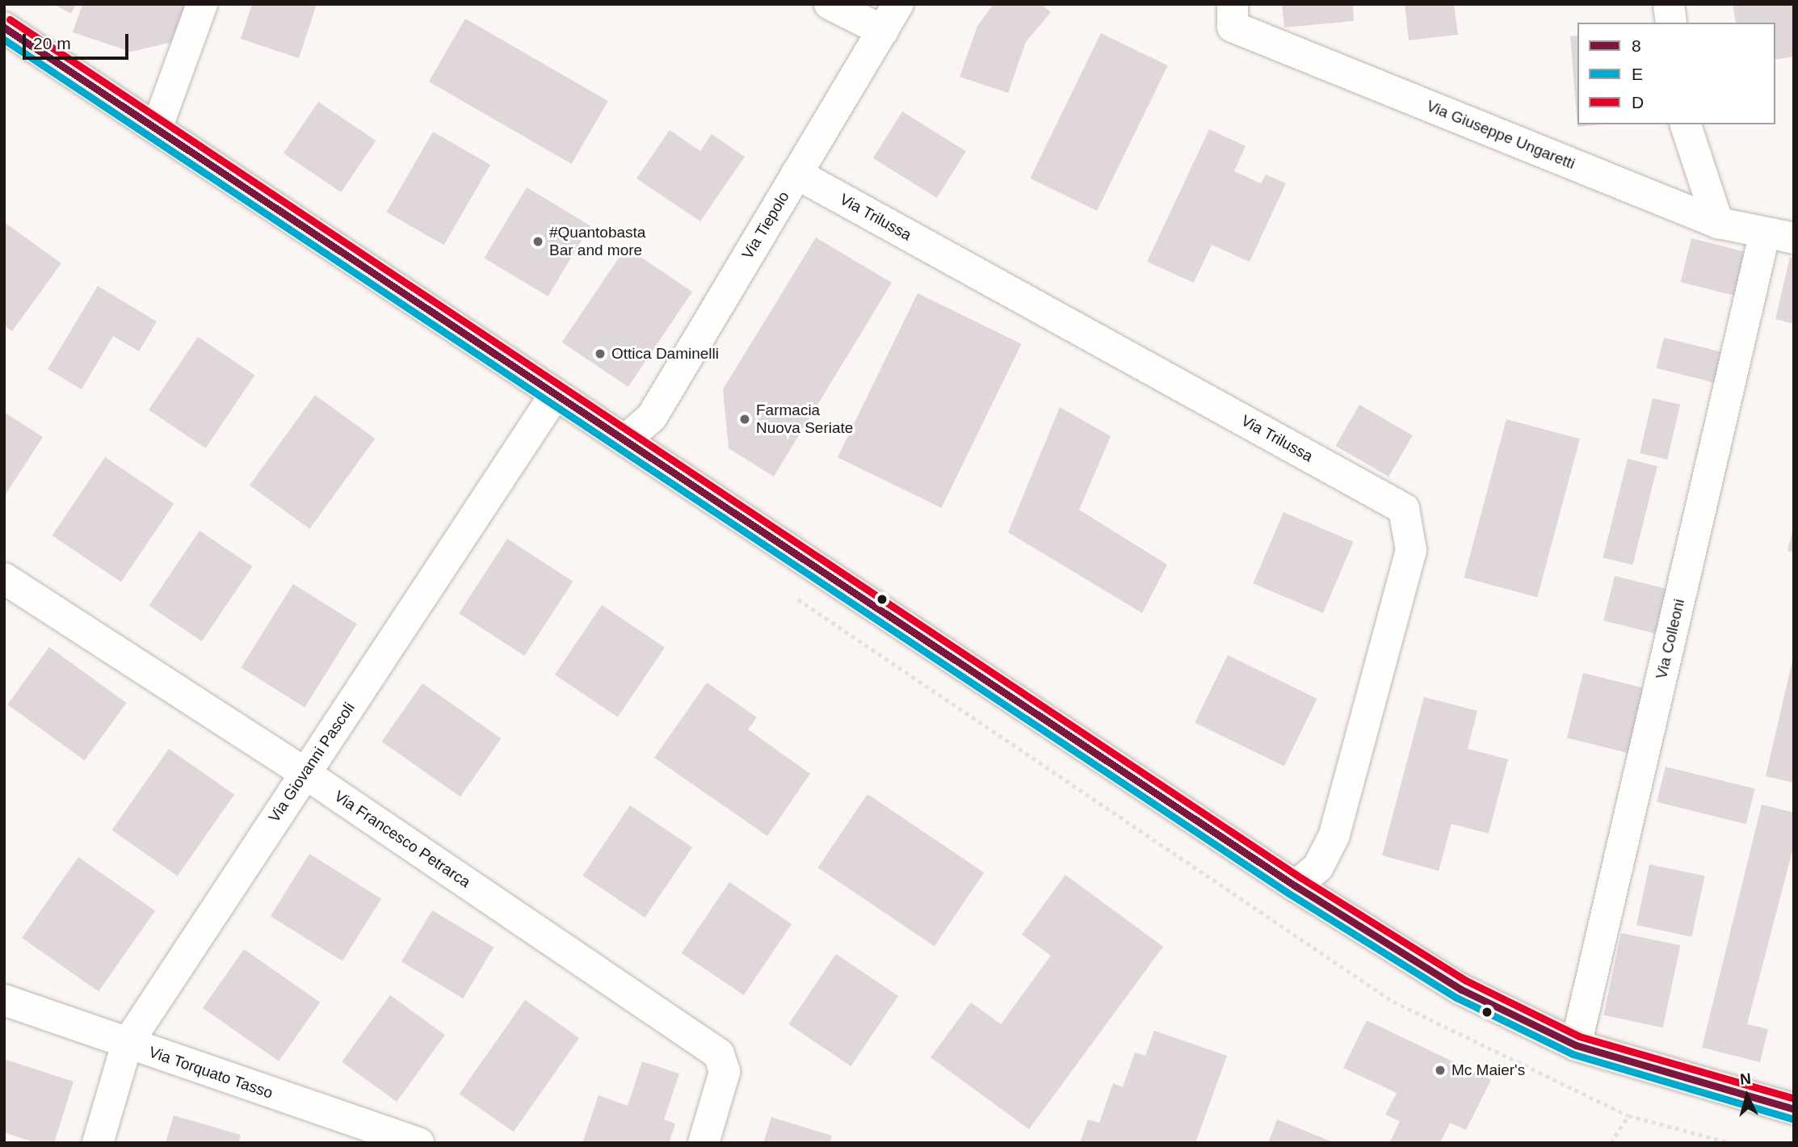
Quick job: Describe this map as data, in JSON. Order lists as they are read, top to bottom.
{
  "streets": {
    "street": [
      "Via Giuseppe Ungaretti",
      "Via Trilussa",
      "Via Tiepolo",
      "Via Colleoni",
      "Via Giovanni Pascoli",
      "Via Francesco Petrarca",
      "Via Torquato Tasso"
    ]
  },
  "crossings": [
    ["Via Giuseppe Ungaretti", "Via Colleoni"],
    ["Via Trilussa", "Via Tiepolo"],
    ["Via Giovanni Pascoli", "Via Francesco Petrarca"],
    ["Via Giovanni Pascoli", "Via Torquato Tasso"]
  ],
  "places": [
    "#Quantobasta Bar and more",
    "Ottica Daminelli",
    "Farmacia Nuova Seriate",
    "Mc Maier's"
  ],
  "lines": ["transit line D", "transit line 8", "transit line E"],
  "legend": ["8", "E", "D"],
  "scale_bar": "20 m",
  "north": "top"
}
